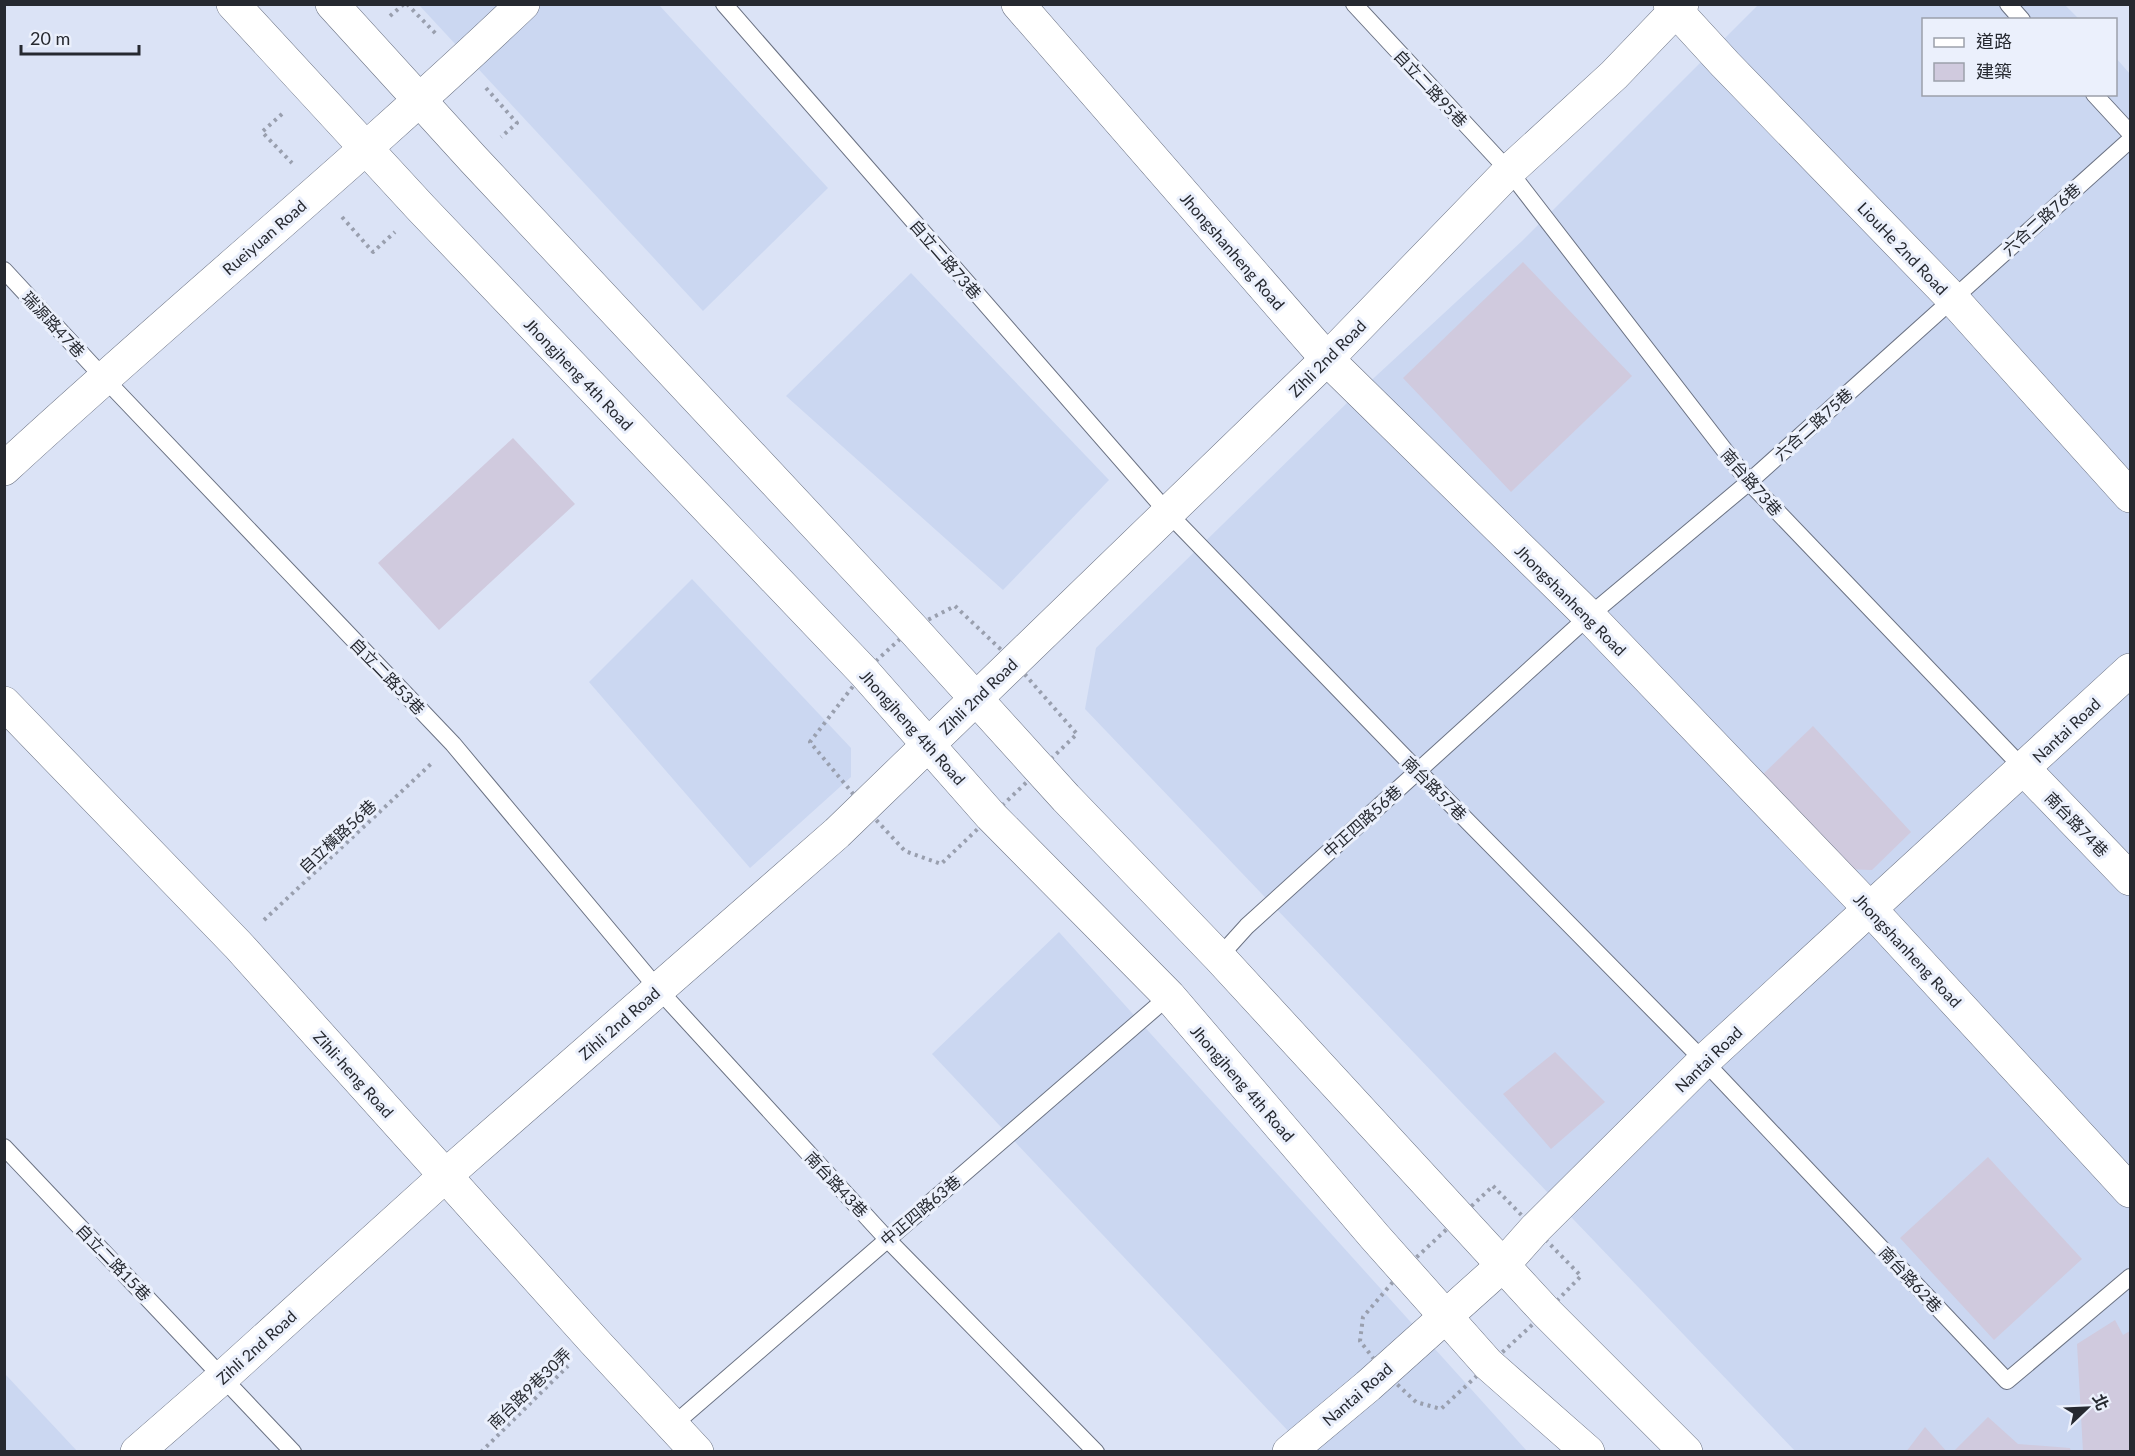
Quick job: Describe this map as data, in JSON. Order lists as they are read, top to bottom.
{
  "streets": {
    "street": [
      "Rueiyuan Road",
      "LiouHe 2nd Road",
      "Jhongshanheng Road",
      "Zihli 2nd Road",
      "Jhongjheng 4th Road",
      "Nantai Road",
      "南台路74巷",
      "Zihli-heng Road"
    ],
    "lane": [
      "自立二路95巷",
      "六合二路76巷",
      "自立二路73巷",
      "瑞源路47巷",
      "六合二路75巷",
      "南台路73巷",
      "自立二路53巷",
      "南台路57巷",
      "中正四路56巷",
      "南台路43巷",
      "中正四路63巷",
      "自立二路15巷",
      "南台路62巷"
    ],
    "path": ["自立橫路56巷", "南台路9巷30弄"]
  },
  "crossings": [
    ["自立二路95巷", "Zihli 2nd Road"],
    ["自立二路95巷", "南台路73巷"],
    ["六合二路76巷", "LiouHe 2nd Road"],
    ["六合二路76巷", "六合二路75巷"],
    ["Rueiyuan Road", "瑞源路47巷"],
    ["Rueiyuan Road", "Jhongjheng 4th Road"],
    ["Rueiyuan Road", "自立二路53巷"],
    ["LiouHe 2nd Road", "Zihli 2nd Road"],
    ["LiouHe 2nd Road", "六合二路75巷"],
    ["Jhongshanheng Road", "Zihli 2nd Road"],
    ["Jhongshanheng Road", "六合二路75巷"],
    ["Jhongshanheng Road", "Nantai Road"],
    ["Jhongshanheng Road", "中正四路56巷"],
    ["自立二路73巷", "Zihli 2nd Road"],
    ["自立二路73巷", "南台路57巷"],
    ["瑞源路47巷", "自立二路53巷"],
    ["Zihli 2nd Road", "Jhongjheng 4th Road"],
    ["Zihli 2nd Road", "南台路73巷"],
    ["Zihli 2nd Road", "自立二路53巷"],
    ["Zihli 2nd Road", "南台路57巷"],
    ["Zihli 2nd Road", "Zihli-heng Road"],
    ["Zihli 2nd Road", "南台路43巷"],
    ["Zihli 2nd Road", "自立二路15巷"],
    ["Jhongjheng 4th Road", "Nantai Road"],
    ["Jhongjheng 4th Road", "中正四路63巷"],
    ["六合二路75巷", "南台路73巷"],
    ["六合二路75巷", "中正四路56巷"],
    ["南台路73巷", "Nantai Road"],
    ["南台路73巷", "南台路74巷"],
    ["自立二路53巷", "自立橫路56巷"],
    ["自立二路53巷", "南台路43巷"],
    ["Nantai Road", "南台路57巷"],
    ["Nantai Road", "南台路74巷"],
    ["Nantai Road", "南台路62巷"],
    ["南台路57巷", "中正四路56巷"],
    ["南台路57巷", "南台路62巷"],
    ["自立橫路56巷", "Zihli-heng Road"],
    ["Zihli-heng Road", "中正四路63巷"],
    ["Zihli-heng Road", "南台路9巷30弄"],
    ["南台路43巷", "中正四路63巷"]
  ],
  "legend": ["道路", "建築"],
  "scale_bar": "20 m",
  "north": "top right"
}
